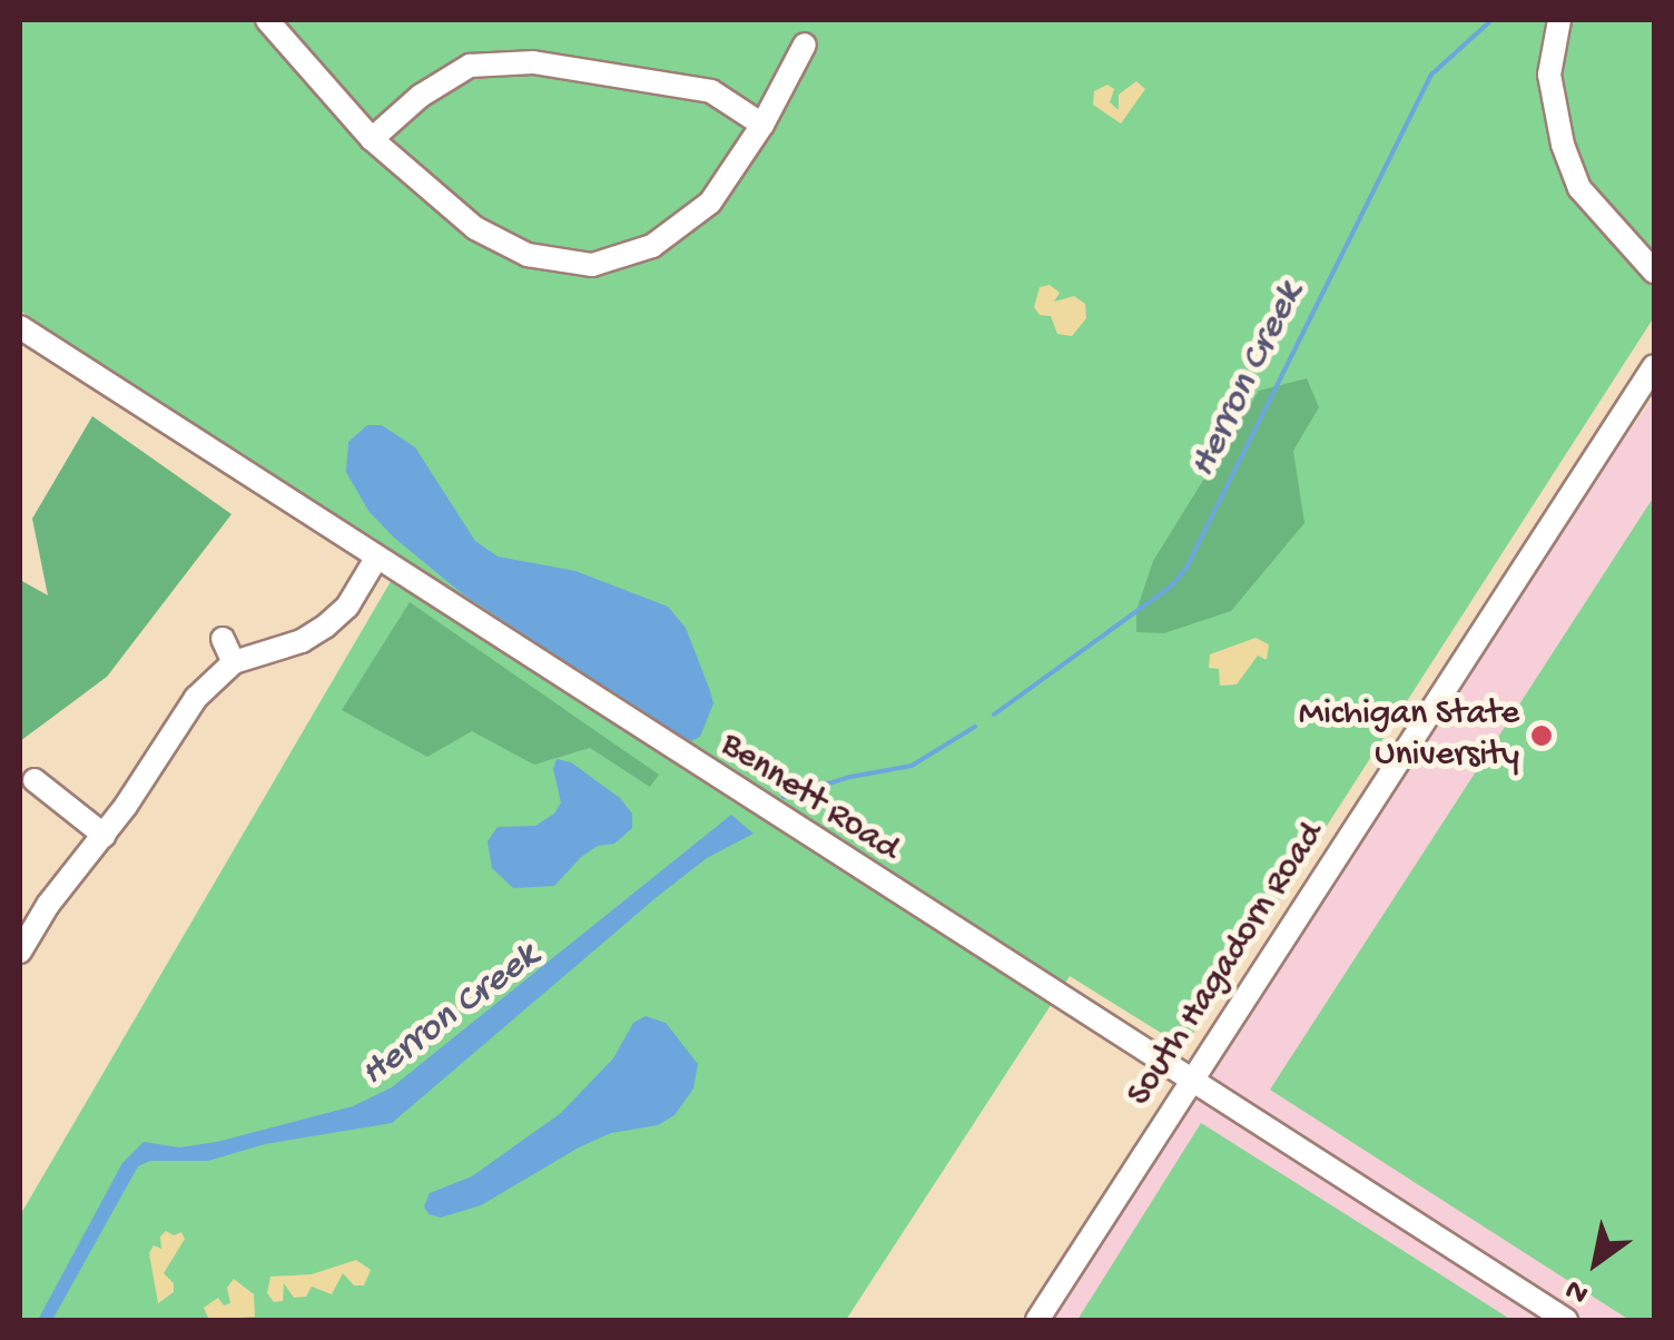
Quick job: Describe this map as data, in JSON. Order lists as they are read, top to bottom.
{
  "streets": {
    "street": ["Bennett Road", "South Hagadorn Road"]
  },
  "crossings": [
    ["Bennett Road", "South Hagadorn Road"]
  ],
  "water": ["Herron Creek"],
  "places": ["Michigan State University"],
  "north": "bottom left"
}
